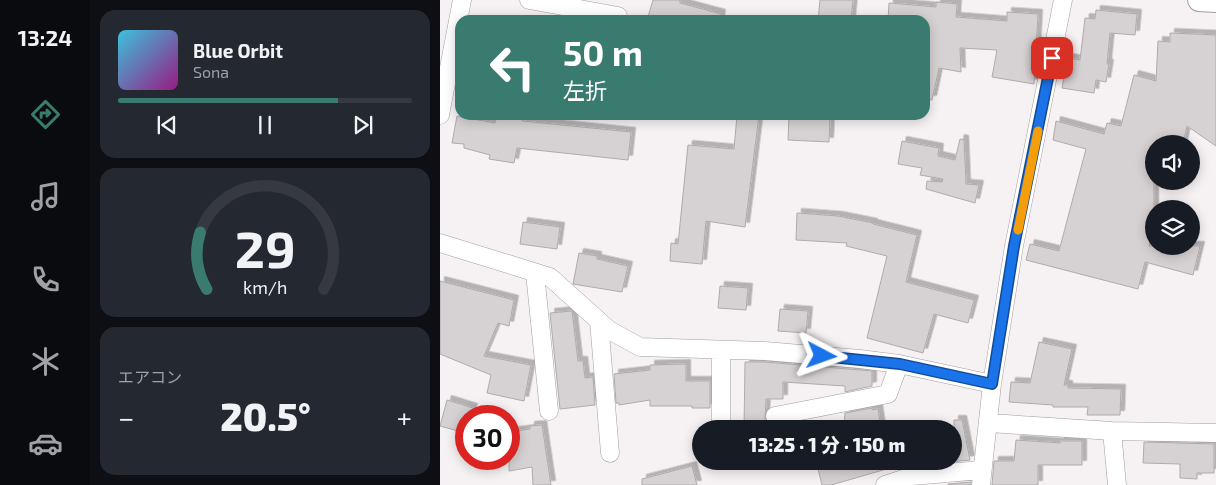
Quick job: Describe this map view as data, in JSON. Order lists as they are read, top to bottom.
{
  "page": {
    "tabs": "13:24",
    "turn": ["50 m", "左折"],
    "song": ["Blue Orbit", "Sona"],
    "tile": "エアコン",
    "heat": ["−", "20.5°", "+"],
    "limit": "30",
    "trip": "13:25 · 1 分 · 150 m",
    "gauge": ["29", "km/h"]
  }
}
